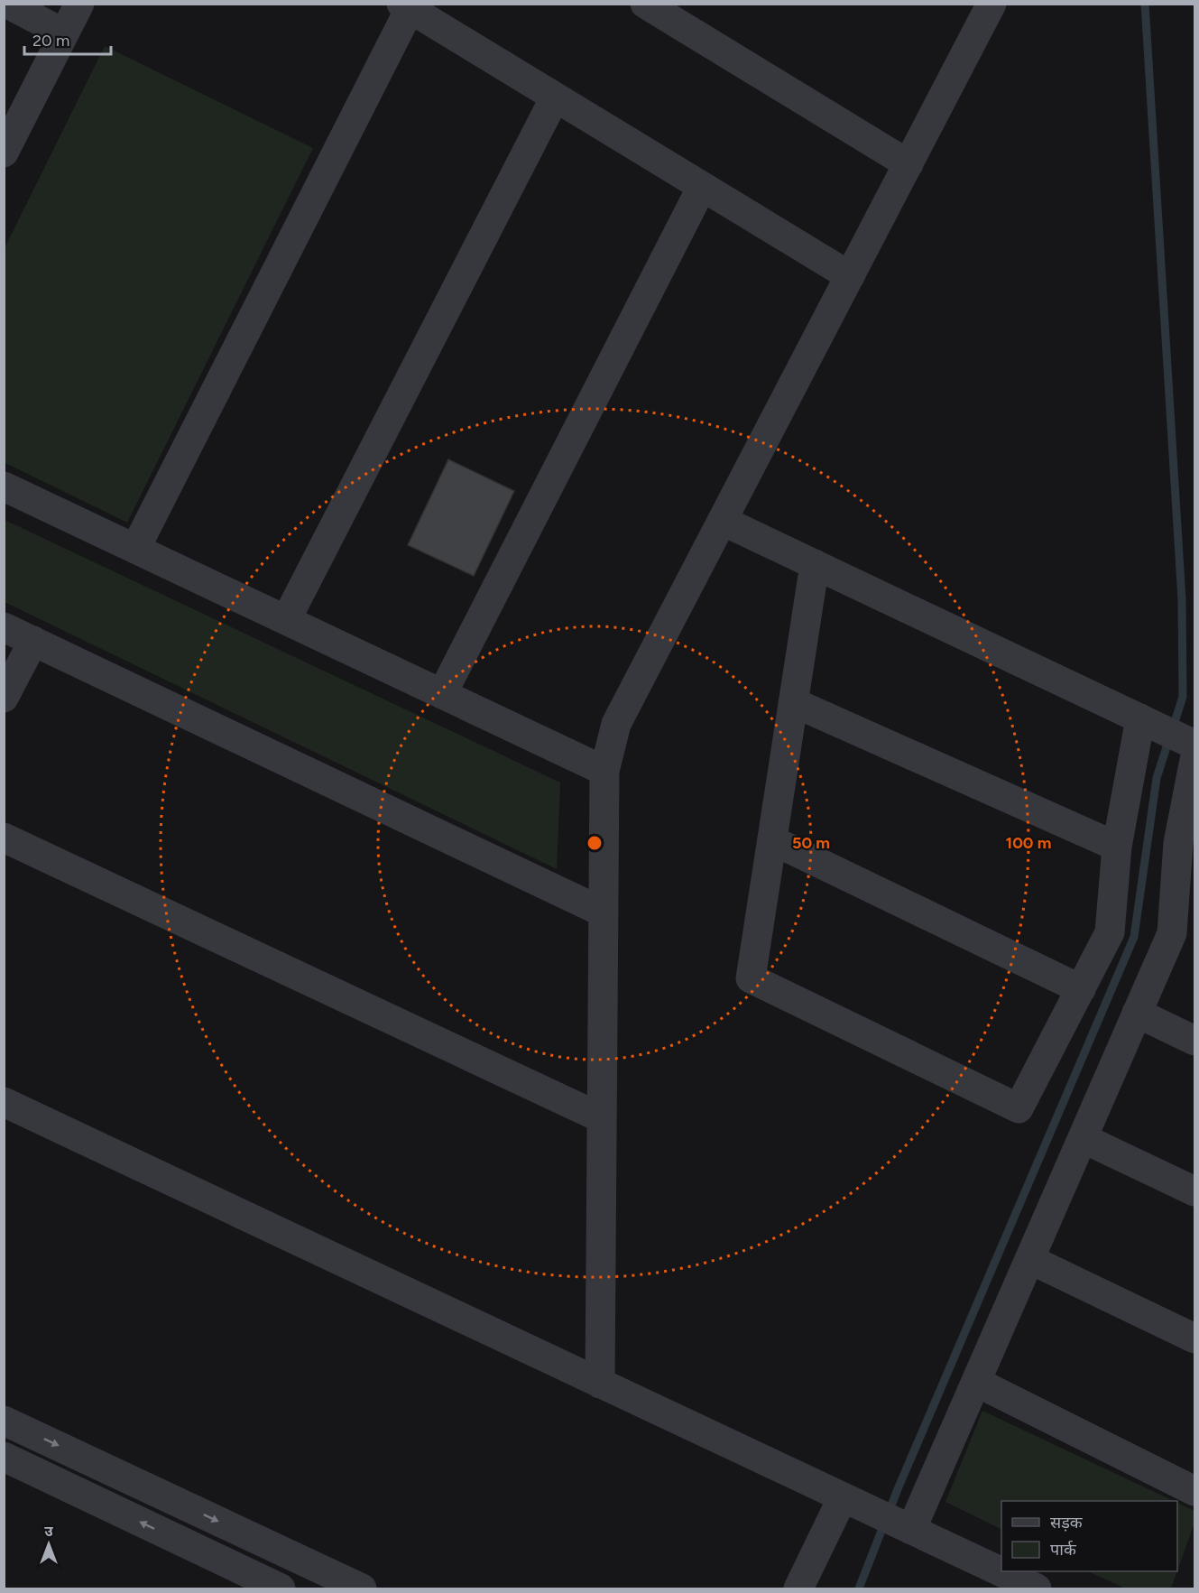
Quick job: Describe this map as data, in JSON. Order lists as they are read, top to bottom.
{
  "legend": ["सड़क", "पार्क"],
  "scale_bar": "20 m",
  "north": "top",
  "rings": ["50 m", "100 m"]
}
